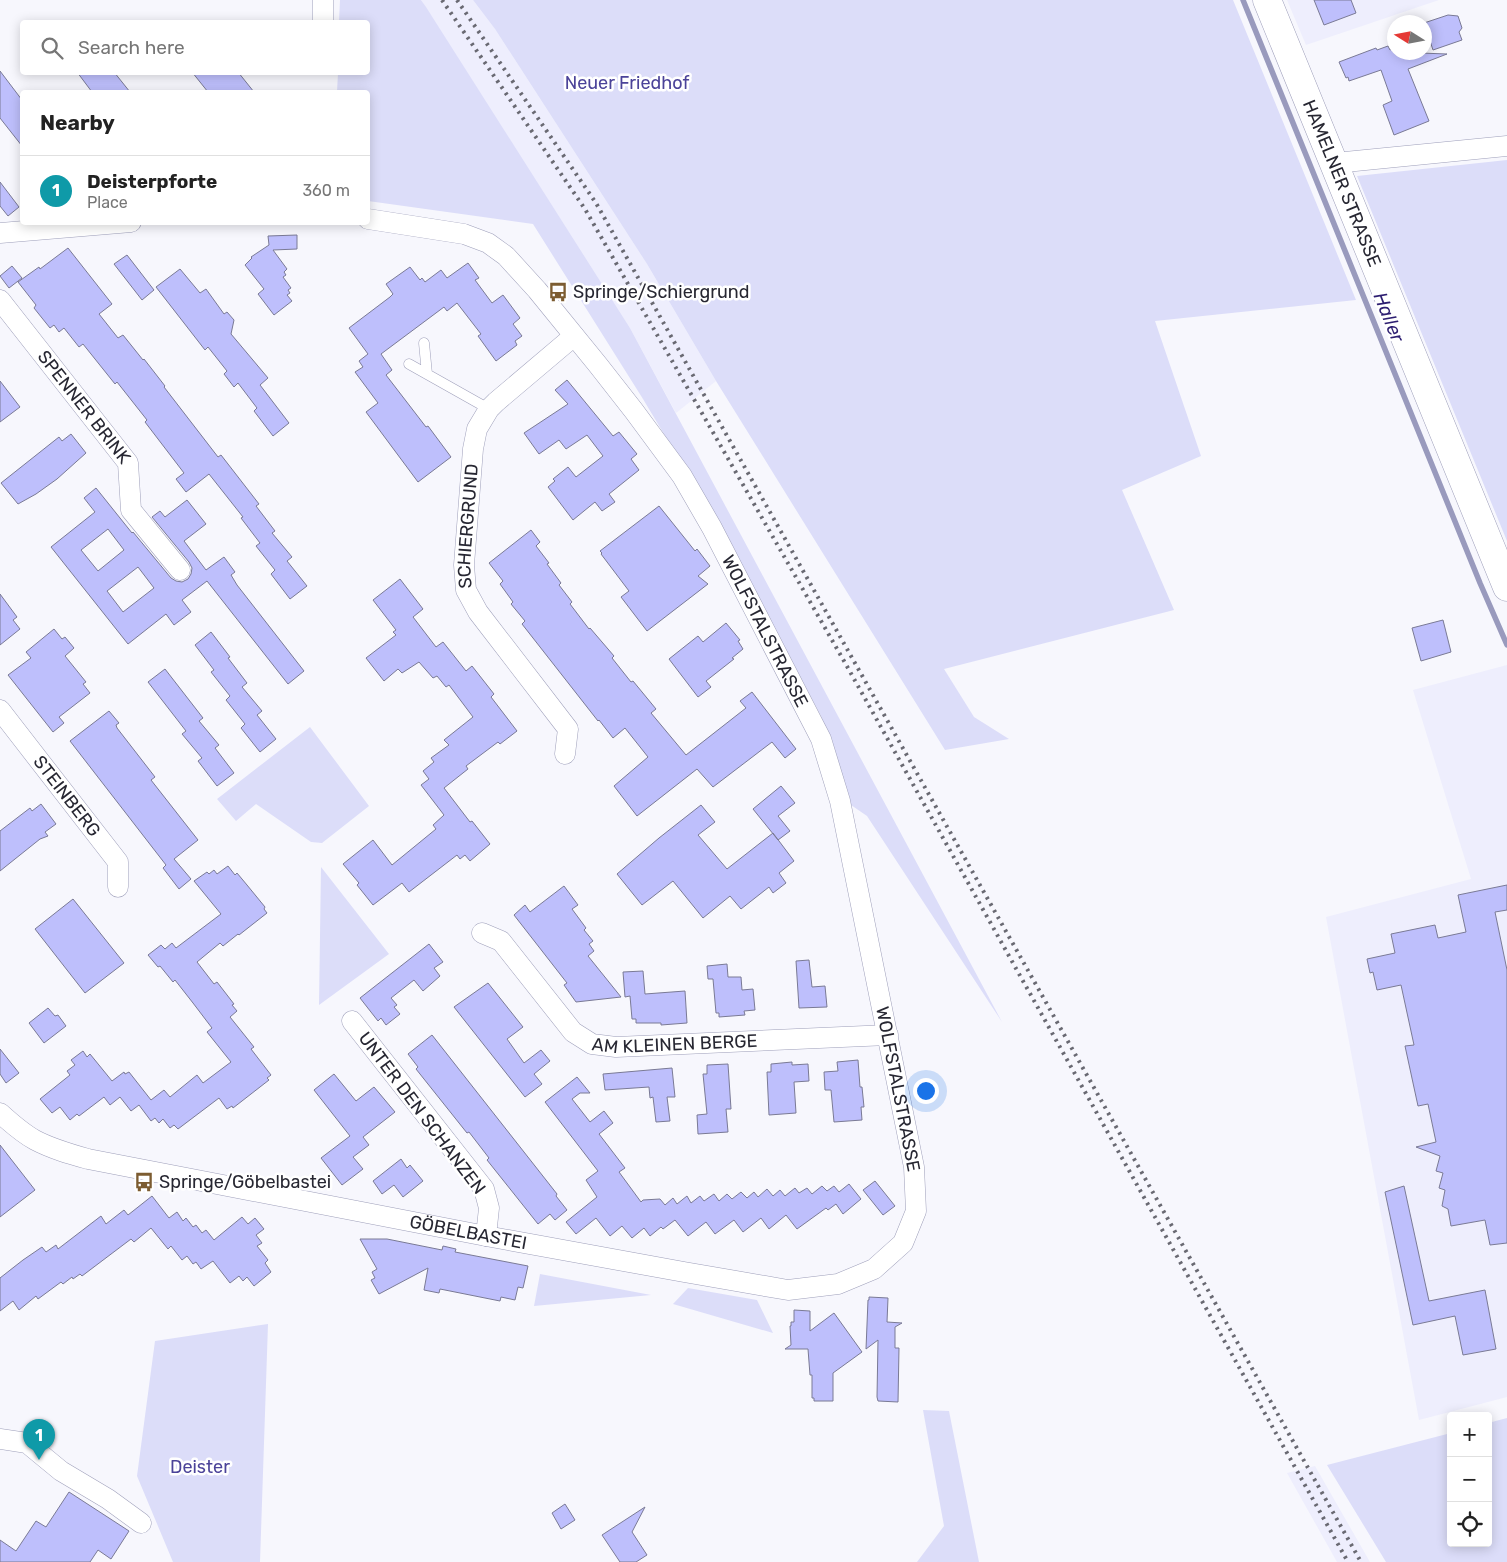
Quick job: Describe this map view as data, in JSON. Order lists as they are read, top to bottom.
{
  "streets": {
    "street": [
      "HAMELNER STRASSE",
      "SPENNER BRINK",
      "SCHIERGRUND",
      "WOLFSTALSTRASSE",
      "STEINBERG",
      "AM KLEINEN BERGE",
      "UNTER DEN SCHANZEN",
      "GÖBELBASTEI"
    ]
  },
  "crossings": [
    ["SCHIERGRUND", "WOLFSTALSTRASSE"],
    ["WOLFSTALSTRASSE", "AM KLEINEN BERGE"],
    ["WOLFSTALSTRASSE", "GÖBELBASTEI"],
    ["UNTER DEN SCHANZEN", "GÖBELBASTEI"]
  ],
  "water": ["Haller"],
  "parks": ["Neuer Friedhof", "Deister"],
  "places": {
    "bus stop": ["Springe/Schiergrund", "Springe/Göbelbastei"]
  },
  "north": "left",
  "page": {
    "search": "Search here",
    "heading": "Nearby",
    "list": [
      {
        "mark": "1",
        "name": "Deisterpforte",
        "note": "Place",
        "value": "360 m"
      }
    ],
    "map_buttons": ["+", "−"],
    "pins": "1"
  }
}
